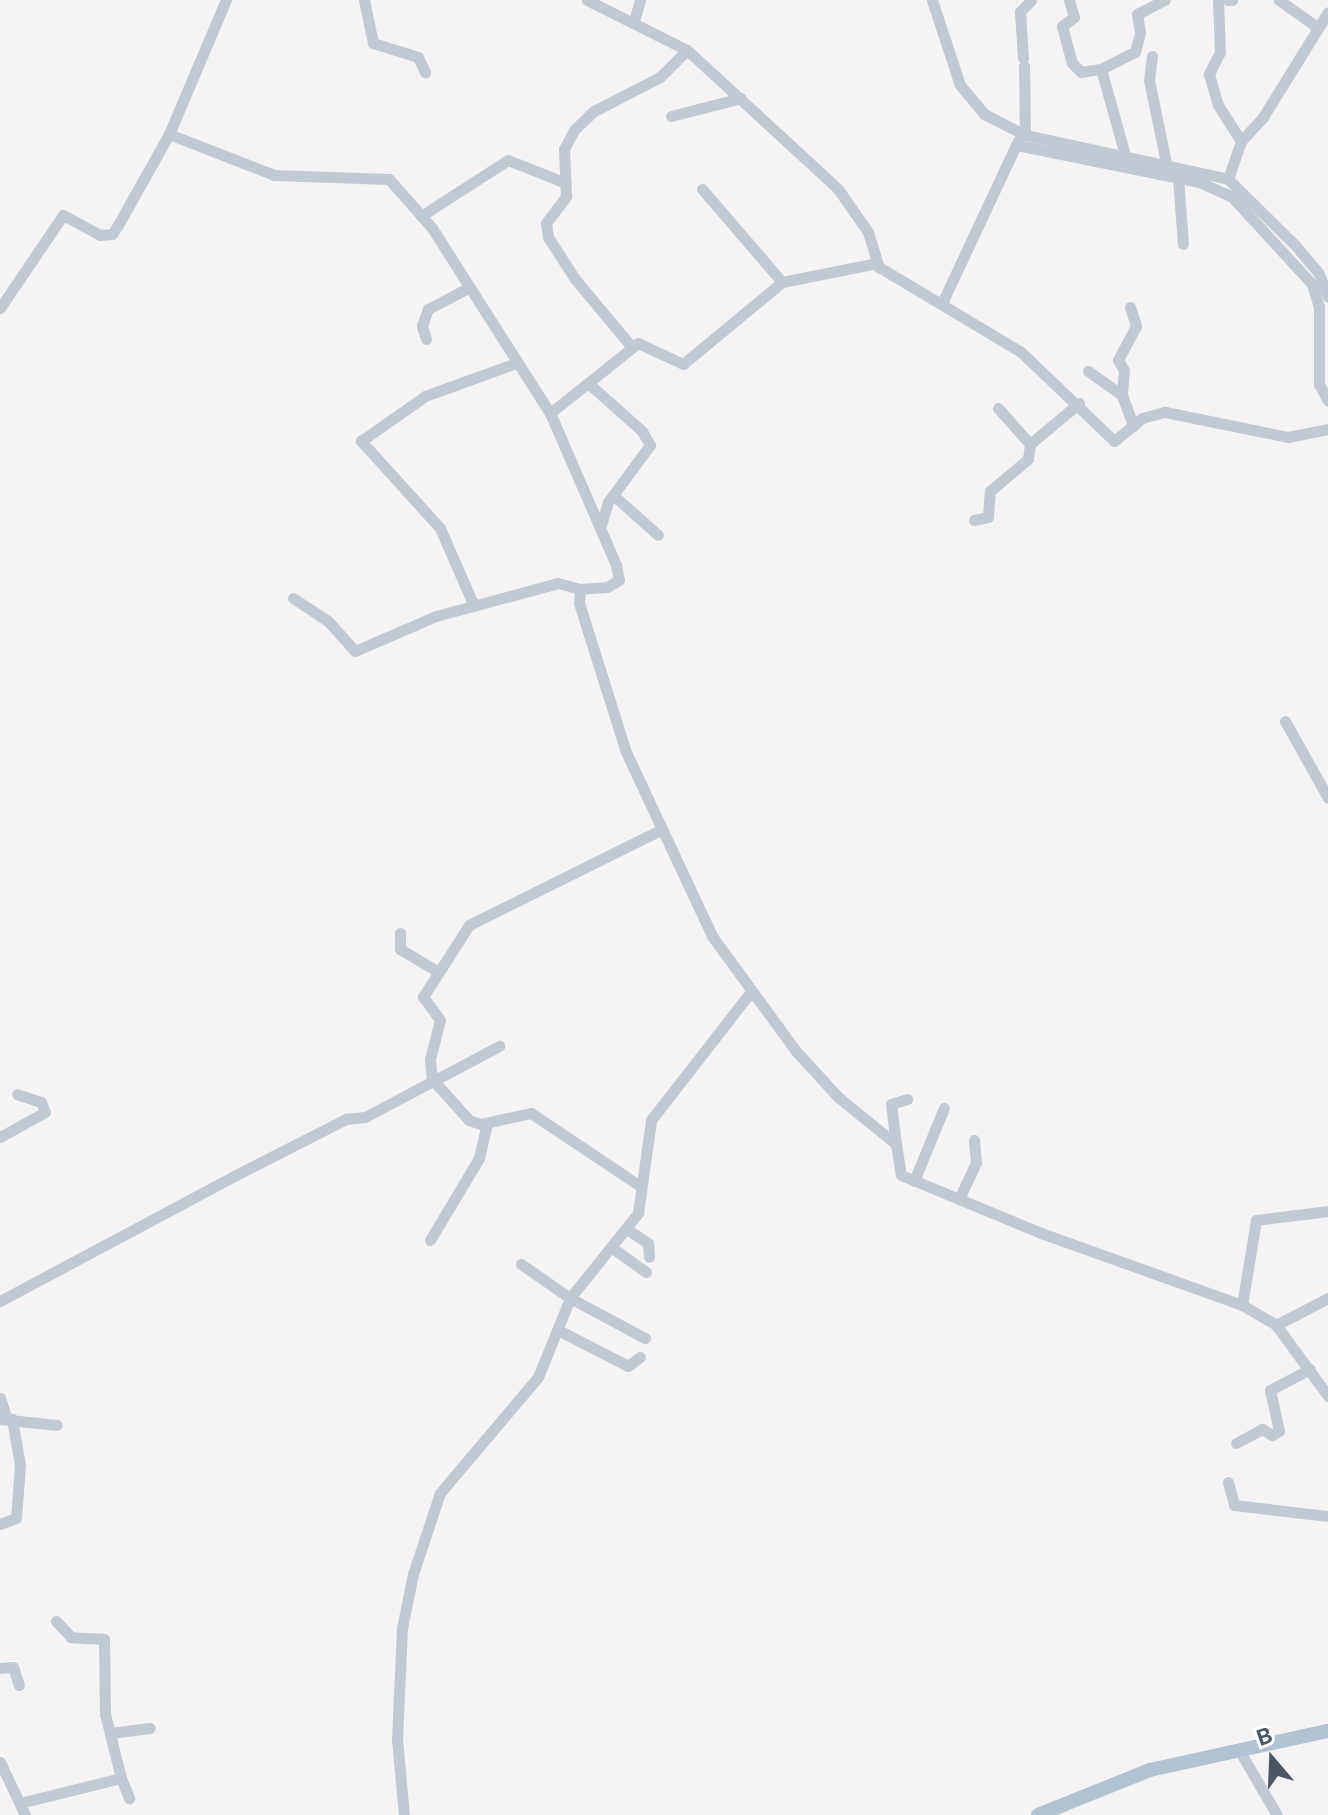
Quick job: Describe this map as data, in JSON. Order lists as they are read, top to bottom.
{
  "north": "top"
}
